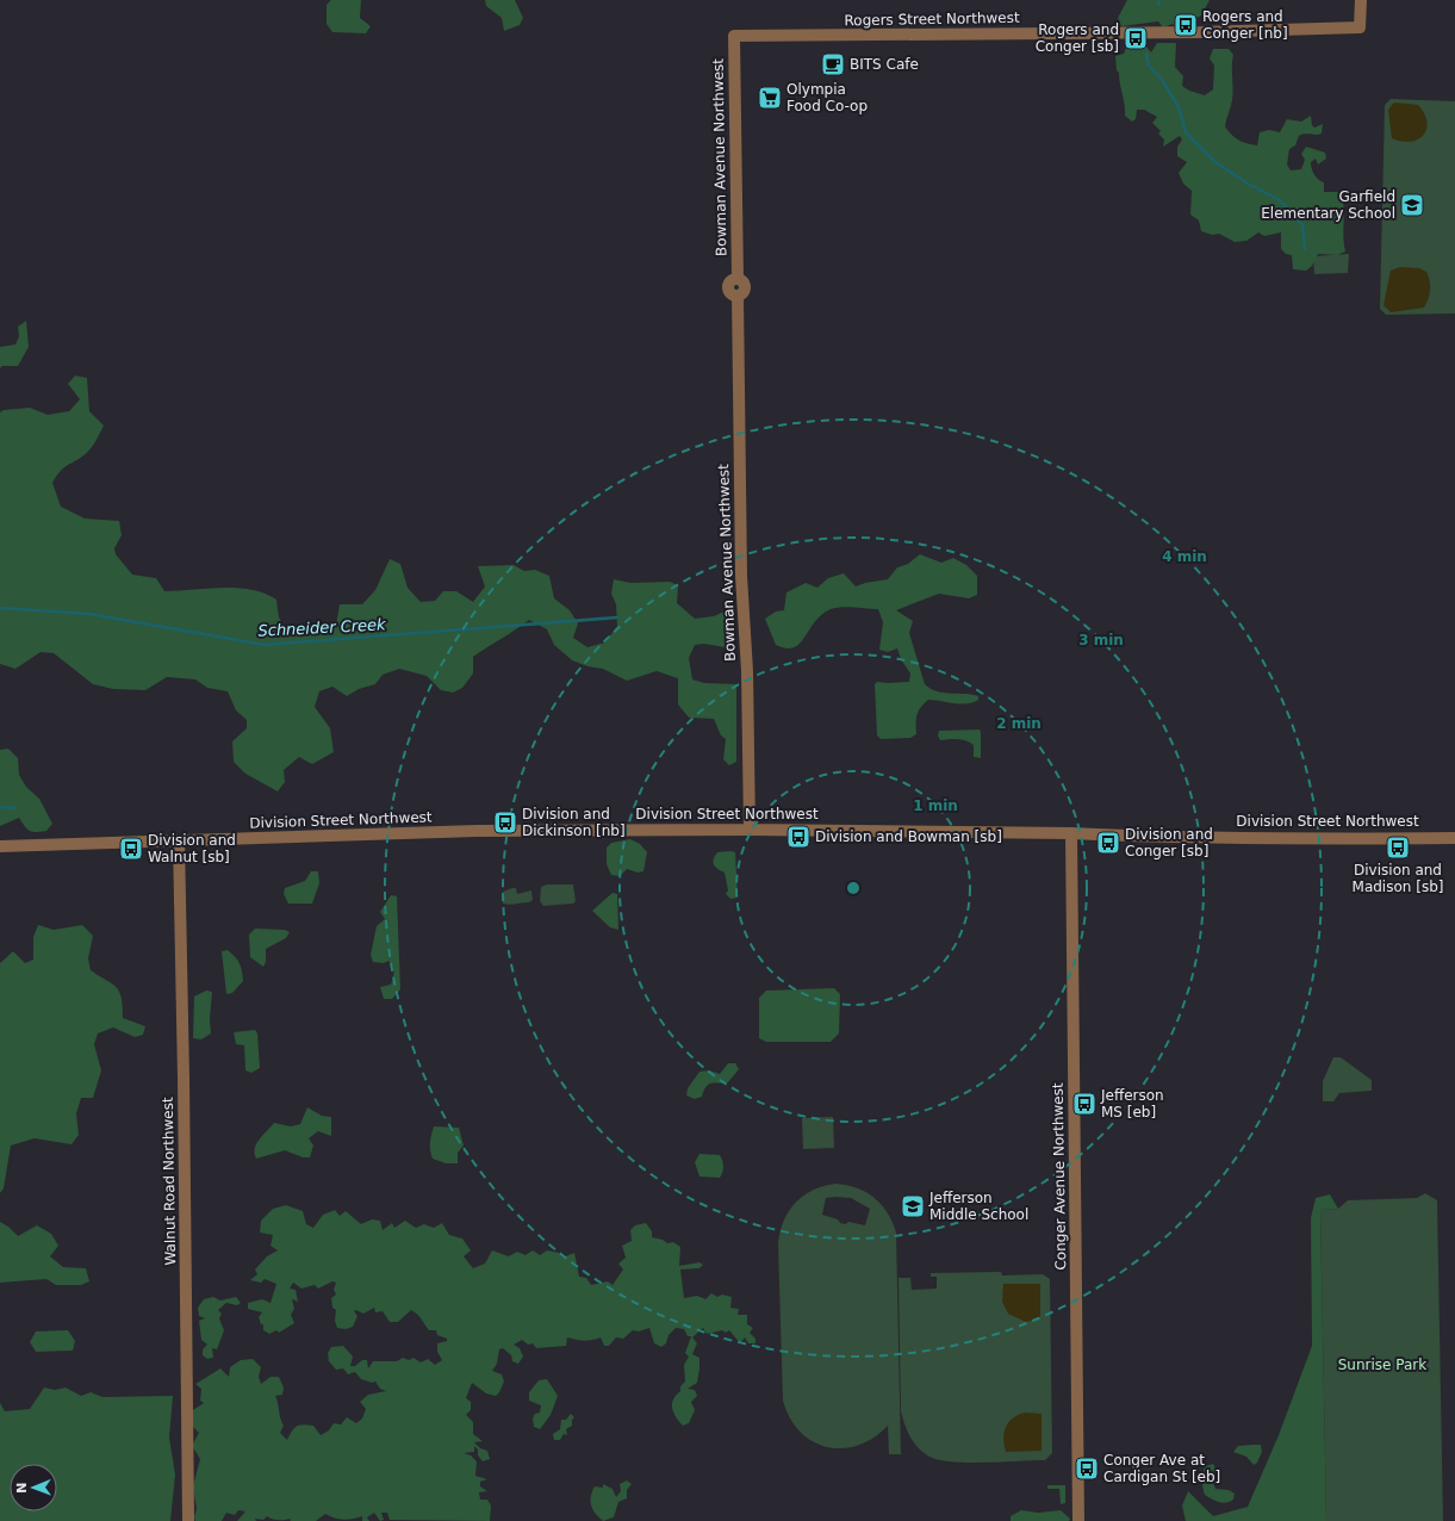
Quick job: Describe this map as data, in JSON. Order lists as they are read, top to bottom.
{
  "streets": {
    "street": [
      "Rogers Street Northwest",
      "Bowman Avenue Northwest",
      "Division Street Northwest",
      "Conger Avenue Northwest",
      "Walnut Road Northwest"
    ]
  },
  "crossings": [
    ["Rogers Street Northwest", "Bowman Avenue Northwest"],
    ["Bowman Avenue Northwest", "Division Street Northwest"],
    ["Division Street Northwest", "Conger Avenue Northwest"],
    ["Division Street Northwest", "Walnut Road Northwest"]
  ],
  "water": ["Schneider Creek"],
  "parks": ["Sunrise Park"],
  "places": {
    "bus stop": [
      "Rogers and Conger [nb]",
      "Rogers and Conger [sb]",
      "Division and Dickinson [nb]",
      "Division and Bowman [sb]",
      "Division and Conger [sb]",
      "Division and Madison [sb]",
      "Division and Walnut [sb]",
      "Jefferson MS [eb]",
      "Conger Ave at Cardigan St [eb]"
    ],
    "cafe": ["BITS Cafe"],
    "supermarket": ["Olympia Food Co-op"],
    "school or university": ["Garfield Elementary School", "Jefferson Middle School"]
  },
  "north": "left",
  "rings": [
    "4 min",
    "3 min",
    "2 min",
    "1 min"
  ]
}
